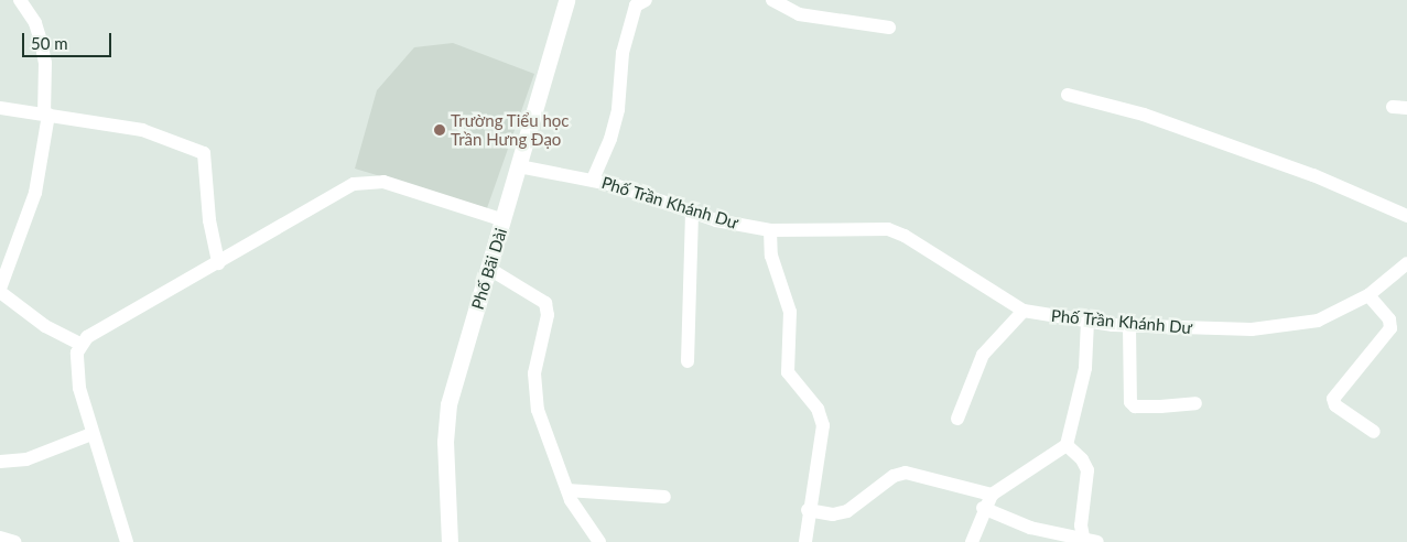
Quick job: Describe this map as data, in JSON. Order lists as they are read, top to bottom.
{
  "streets": {
    "street": ["Phố Trần Khánh Dư", "Phố Bãi Dài"]
  },
  "crossings": [
    ["Phố Trần Khánh Dư", "Phố Bãi Dài"]
  ],
  "places": ["Trường Tiểu học Trần Hưng Đạo"],
  "scale_bar": "50 m"
}
